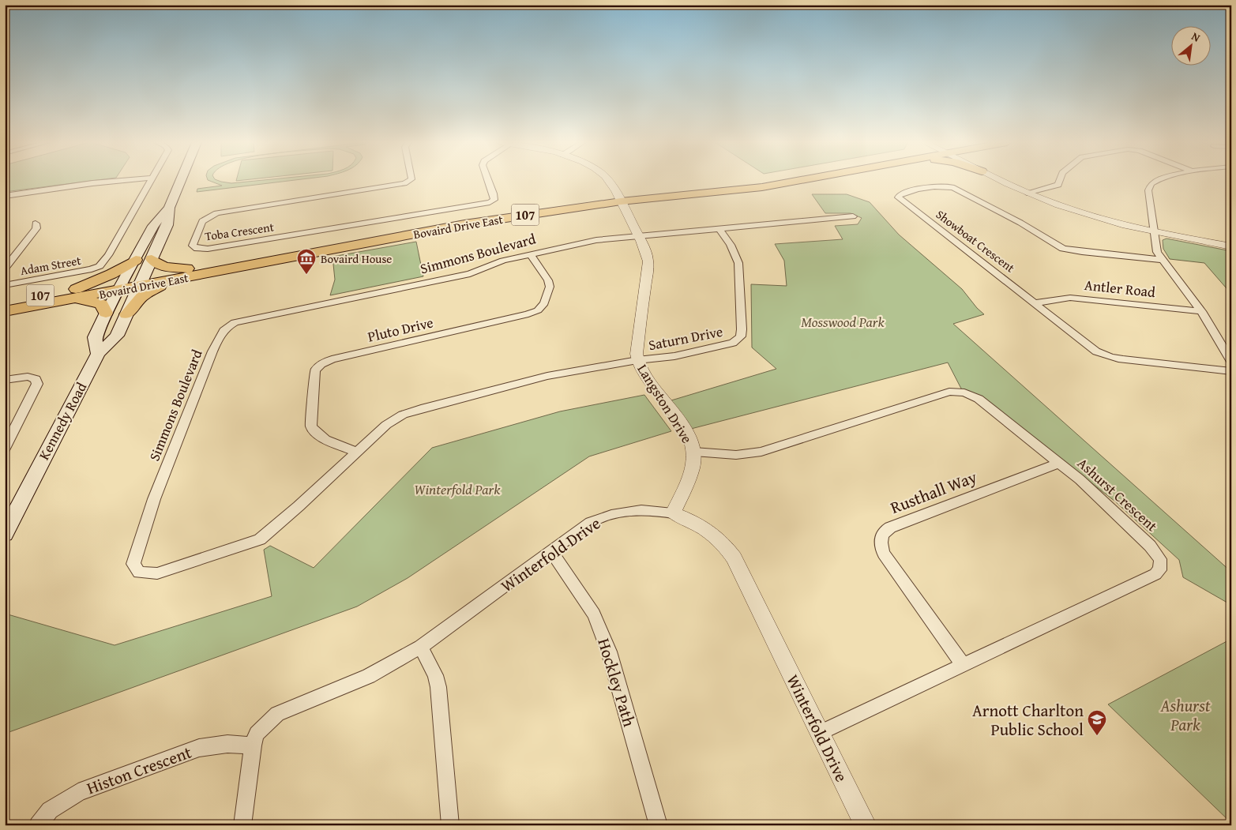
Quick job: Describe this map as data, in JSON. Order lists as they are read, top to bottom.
{
  "streets": {
    "main road": ["107", "Bovaird Drive East", "Kennedy Road"],
    "street": [
      "Toba Crescent",
      "Showboat Crescent",
      "Simmons Boulevard",
      "Adam Street",
      "Antler Road",
      "Pluto Drive",
      "Saturn Drive",
      "Langston Drive",
      "Rusthall Way",
      "Ashurst Crescent",
      "Winterfold Drive",
      "Hockley Path",
      "Histon Crescent"
    ]
  },
  "crossings": [
    ["Bovaird Drive East", "Langston Drive"],
    ["Showboat Crescent", "Antler Road"],
    ["Simmons Boulevard", "Pluto Drive"],
    ["Simmons Boulevard", "Saturn Drive"],
    ["Simmons Boulevard", "Langston Drive"],
    ["Saturn Drive", "Langston Drive"],
    ["Langston Drive", "Ashurst Crescent"],
    ["Langston Drive", "Winterfold Drive"],
    ["Rusthall Way", "Ashurst Crescent"],
    ["Ashurst Crescent", "Winterfold Drive"],
    ["Winterfold Drive", "Hockley Path"],
    ["Winterfold Drive", "Histon Crescent"]
  ],
  "parks": ["Mosswood Park", "Winterfold Park", "Ashurst Park"],
  "places": {
    "museum": ["Bovaird House"],
    "school or university": ["Arnott Charlton Public School"]
  },
  "north": "top right"
}
